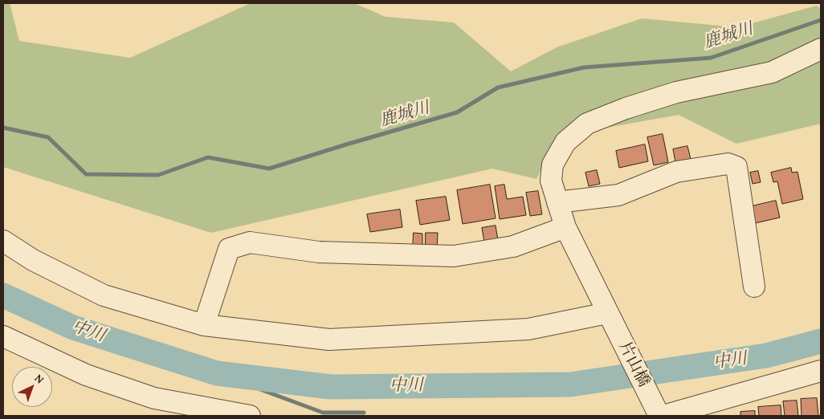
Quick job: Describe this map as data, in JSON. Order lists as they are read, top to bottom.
{
  "streets": {
    "street": ["片山橋"]
  },
  "water": ["鹿城川", "中川"],
  "north": "top right"
}
